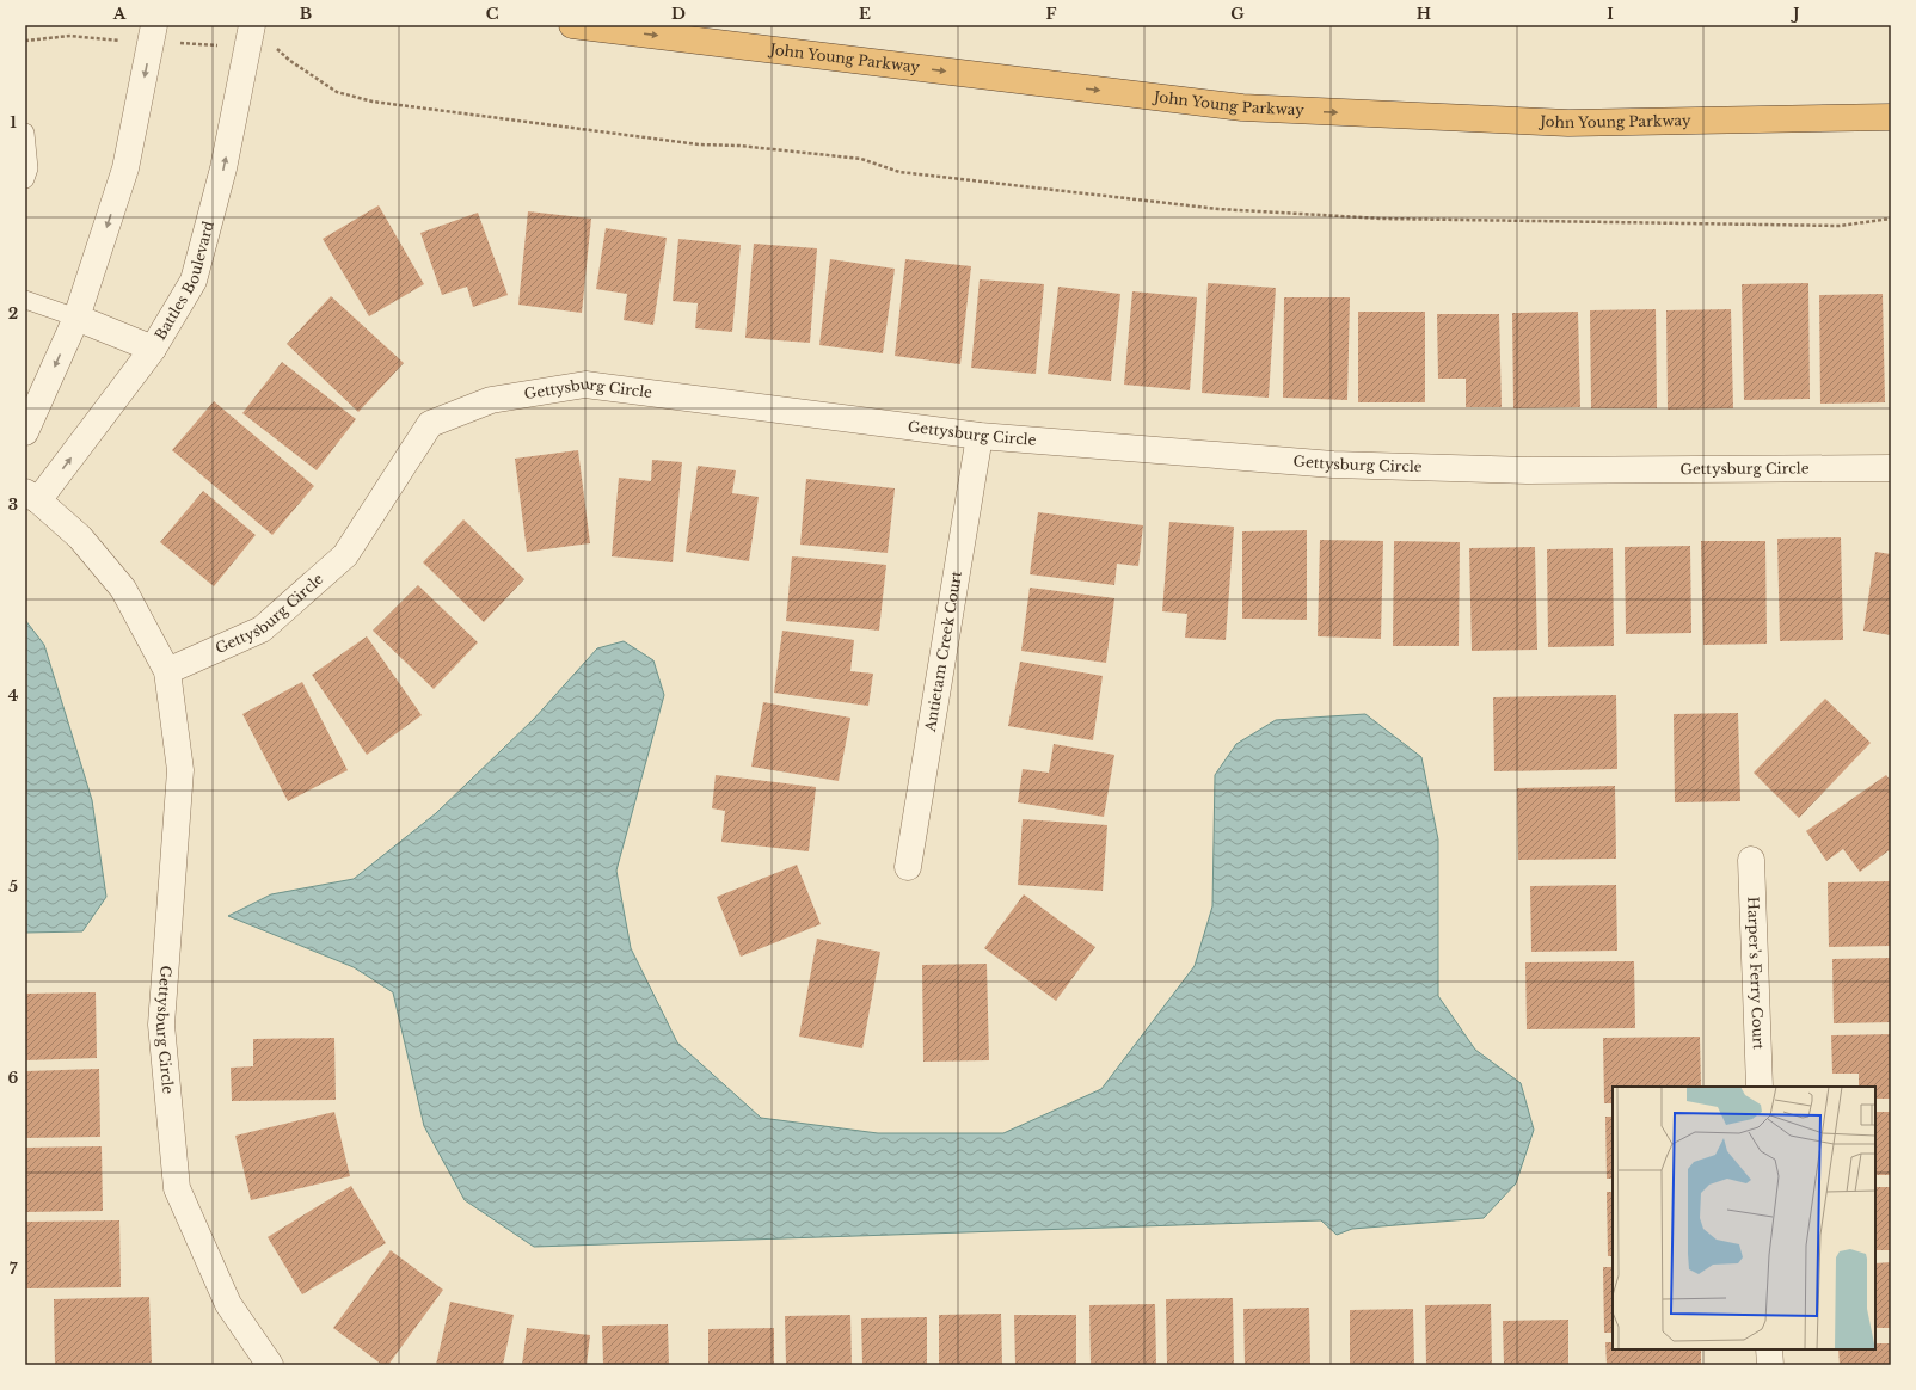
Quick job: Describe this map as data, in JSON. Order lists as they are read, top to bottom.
{
  "streets": {
    "highway": ["John Young Parkway"],
    "street": [
      "Battles Boulevard",
      "Gettysburg Circle",
      "Antietam Creek Court",
      "Harper's Ferry Court"
    ]
  },
  "crossings": [
    ["Battles Boulevard", "Gettysburg Circle"],
    ["Gettysburg Circle", "Antietam Creek Court"]
  ],
  "one_way": ["John Young Parkway"],
  "grid": {
    "columns": [
      "A",
      "B",
      "C",
      "D",
      "E",
      "F",
      "G",
      "H",
      "I",
      "J"
    ],
    "rows": [
      "1",
      "2",
      "3",
      "4",
      "5",
      "6",
      "7"
    ]
  }
}
